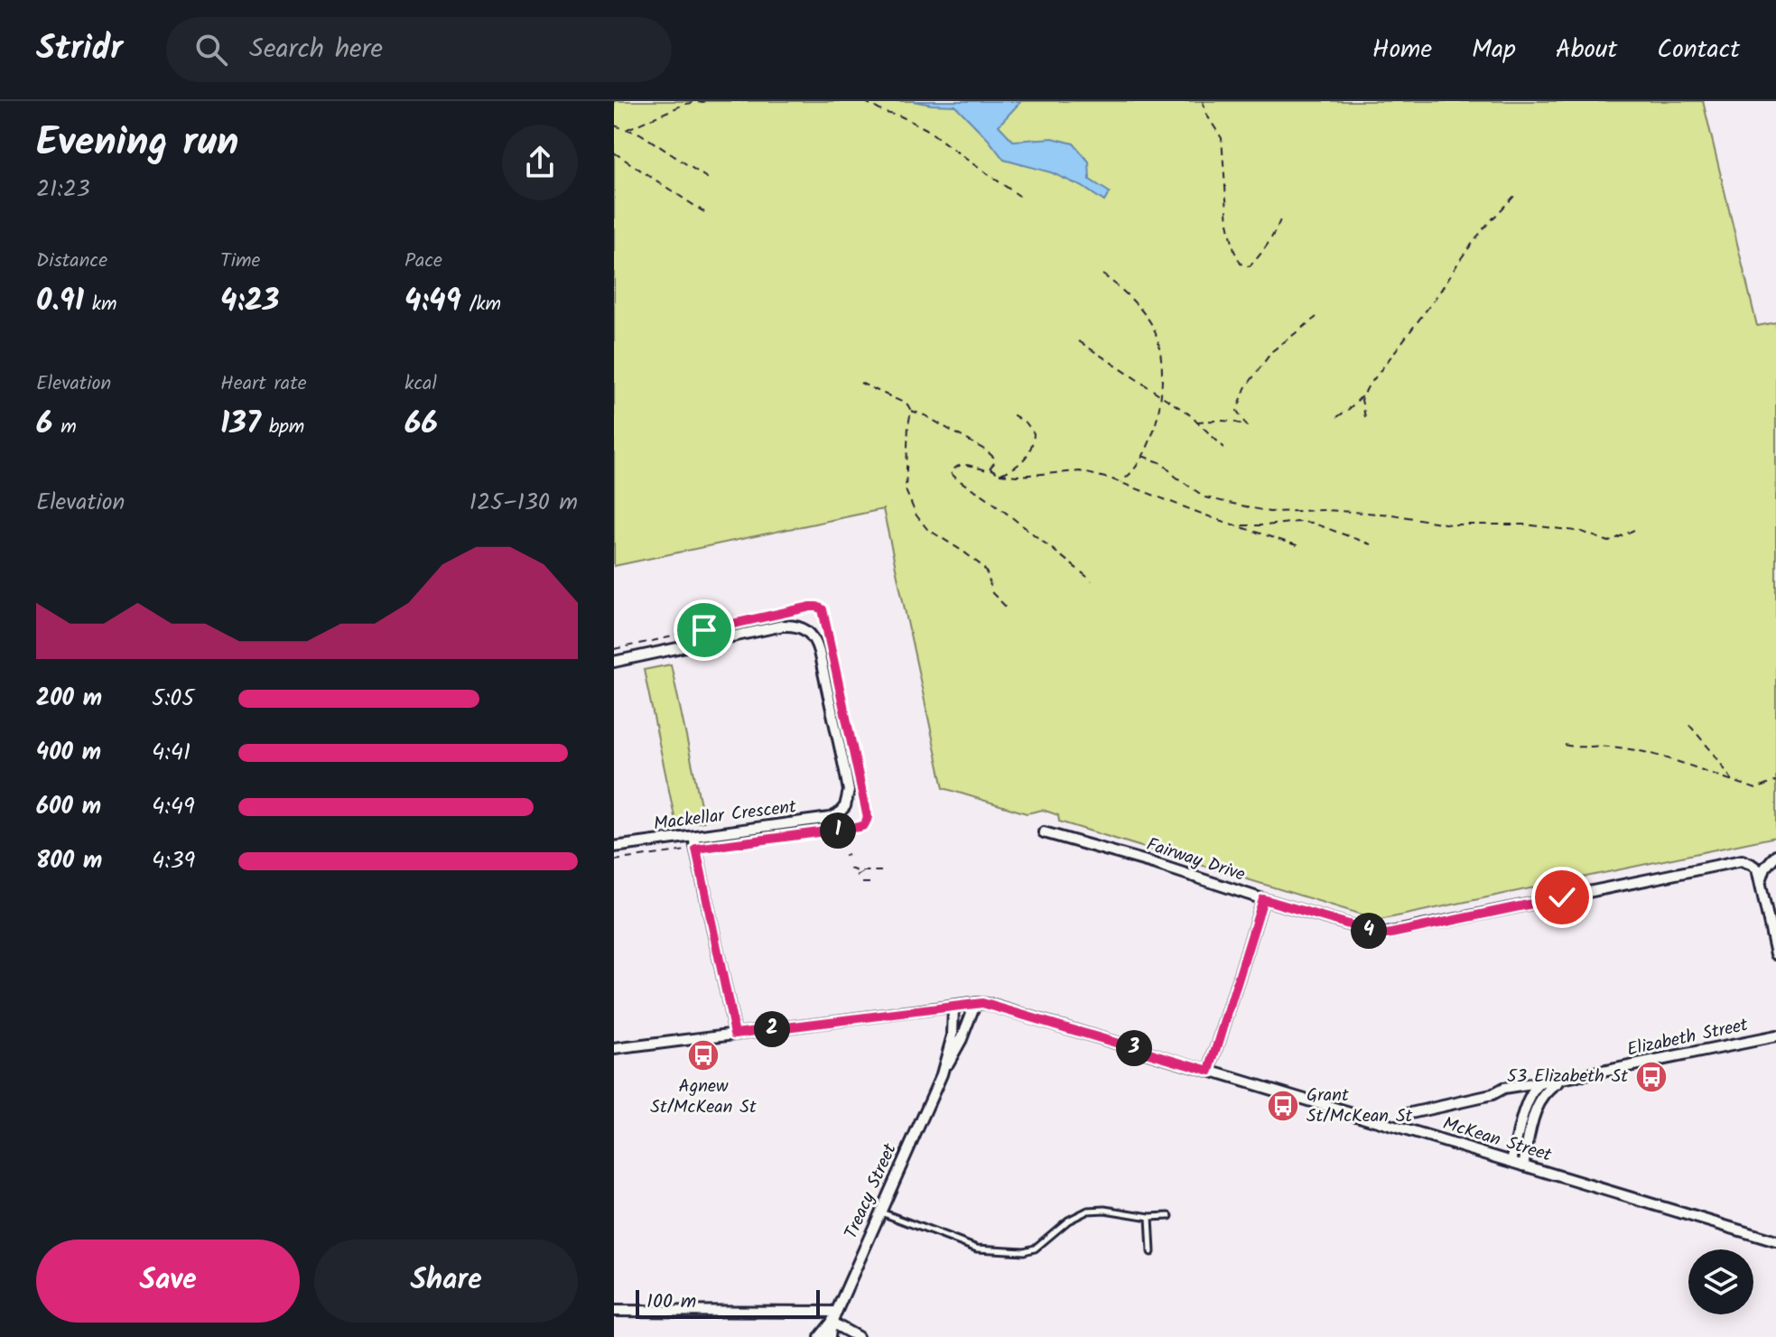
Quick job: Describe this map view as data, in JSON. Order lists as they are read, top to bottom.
{
  "streets": {
    "street": [
      "Mackellar Crescent",
      "Fairway Drive",
      "Elizabeth Street",
      "McKean Street",
      "Treacy Street"
    ]
  },
  "crossings": [
    ["Elizabeth Street", "McKean Street"],
    ["McKean Street", "Treacy Street"]
  ],
  "places": {
    "bus stop": ["Agnew St/McKean St", "53 Elizabeth St", "Grant St/McKean St"]
  },
  "scale_bar": "100 m",
  "page": {
    "header": "Stridr",
    "search": "Search here",
    "nav": [
      "Home",
      "Map",
      "About",
      "Contact"
    ],
    "heading": ["Evening run", "21:23"],
    "stats": [
      ["Distance", "0.91 km"],
      ["Time", "4:23"],
      ["Pace", "4:49 /km"],
      ["Elevation", "6 m"],
      ["Heart rate", "137 bpm"],
      ["kcal", "66"]
    ],
    "chart": ["Elevation", "125–130 m"],
    "list": [
      {
        "name": "200 m",
        "note": "5:05"
      },
      {
        "name": "400 m",
        "note": "4:41"
      },
      {
        "name": "600 m",
        "note": "4:49"
      },
      {
        "name": "800 m",
        "note": "4:39"
      }
    ],
    "pins": [
      "1",
      "4",
      "2",
      "3"
    ],
    "buttons": ["Save", "Share"],
    "scale": "100 m"
  }
}
